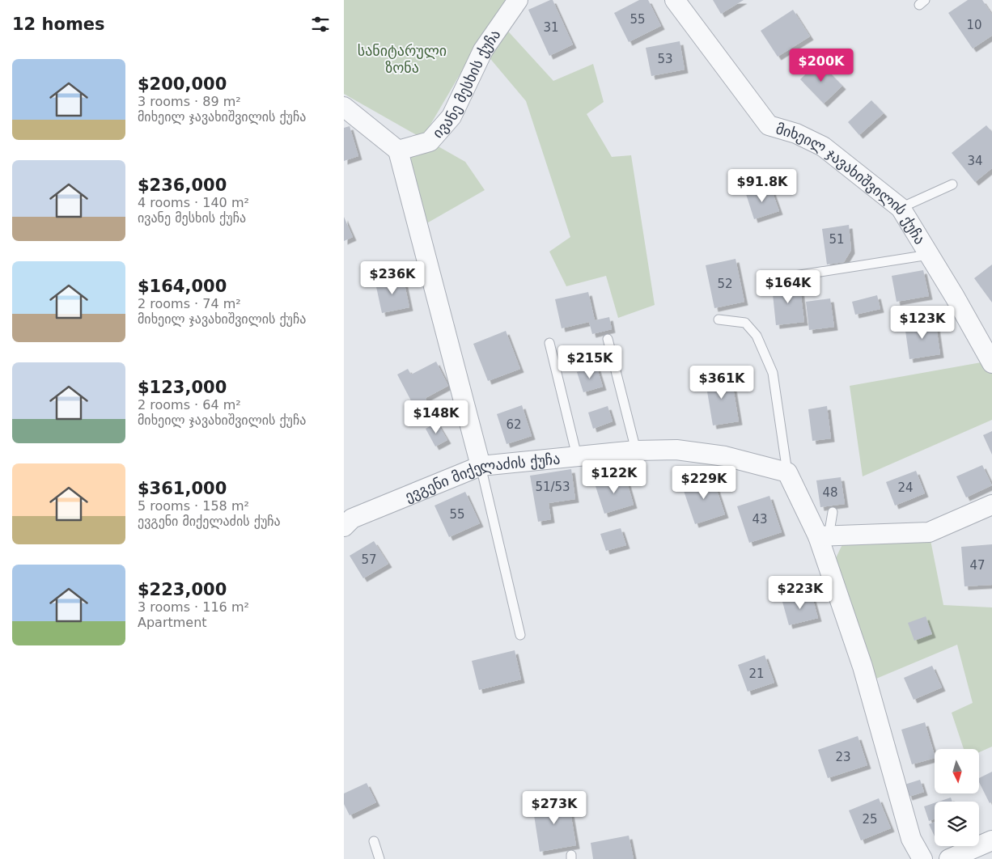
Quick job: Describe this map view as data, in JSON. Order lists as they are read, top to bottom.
{
  "streets": {
    "street": ["ივანე მესხის ქუჩა", "მიხეილ ჯავახიშვილის ქუჩა", "ევგენი მიქელაძის ქუჩა"]
  },
  "parks": ["სანიტარული ზონა"],
  "house_numbers": [
    "55",
    "10",
    "31",
    "53",
    "34",
    "51",
    "52",
    "62",
    "51/53",
    "24",
    "48",
    "55",
    "43",
    "57",
    "47",
    "21",
    "23",
    "25"
  ],
  "north": "bottom",
  "page": {
    "heading": "12 homes",
    "list": [
      {
        "name": "$200,000",
        "note": "3 rooms · 89 m² · მიხეილ ჯავახიშვილის ქუჩა"
      },
      {
        "name": "$236,000",
        "note": "4 rooms · 140 m² · ივანე მესხის ქუჩა"
      },
      {
        "name": "$164,000",
        "note": "2 rooms · 74 m² · მიხეილ ჯავახიშვილის ქუჩა"
      },
      {
        "name": "$123,000",
        "note": "2 rooms · 64 m² · მიხეილ ჯავახიშვილის ქუჩა"
      },
      {
        "name": "$361,000",
        "note": "5 rooms · 158 m² · ევგენი მიქელაძის ქუჩა"
      },
      {
        "name": "$223,000",
        "note": "3 rooms · 116 m² · Apartment"
      }
    ],
    "price": [
      "$200K",
      "$91.8K",
      "$236K",
      "$164K",
      "$123K",
      "$215K",
      "$361K",
      "$148K",
      "$122K",
      "$229K",
      "$223K",
      "$273K"
    ]
  }
}
